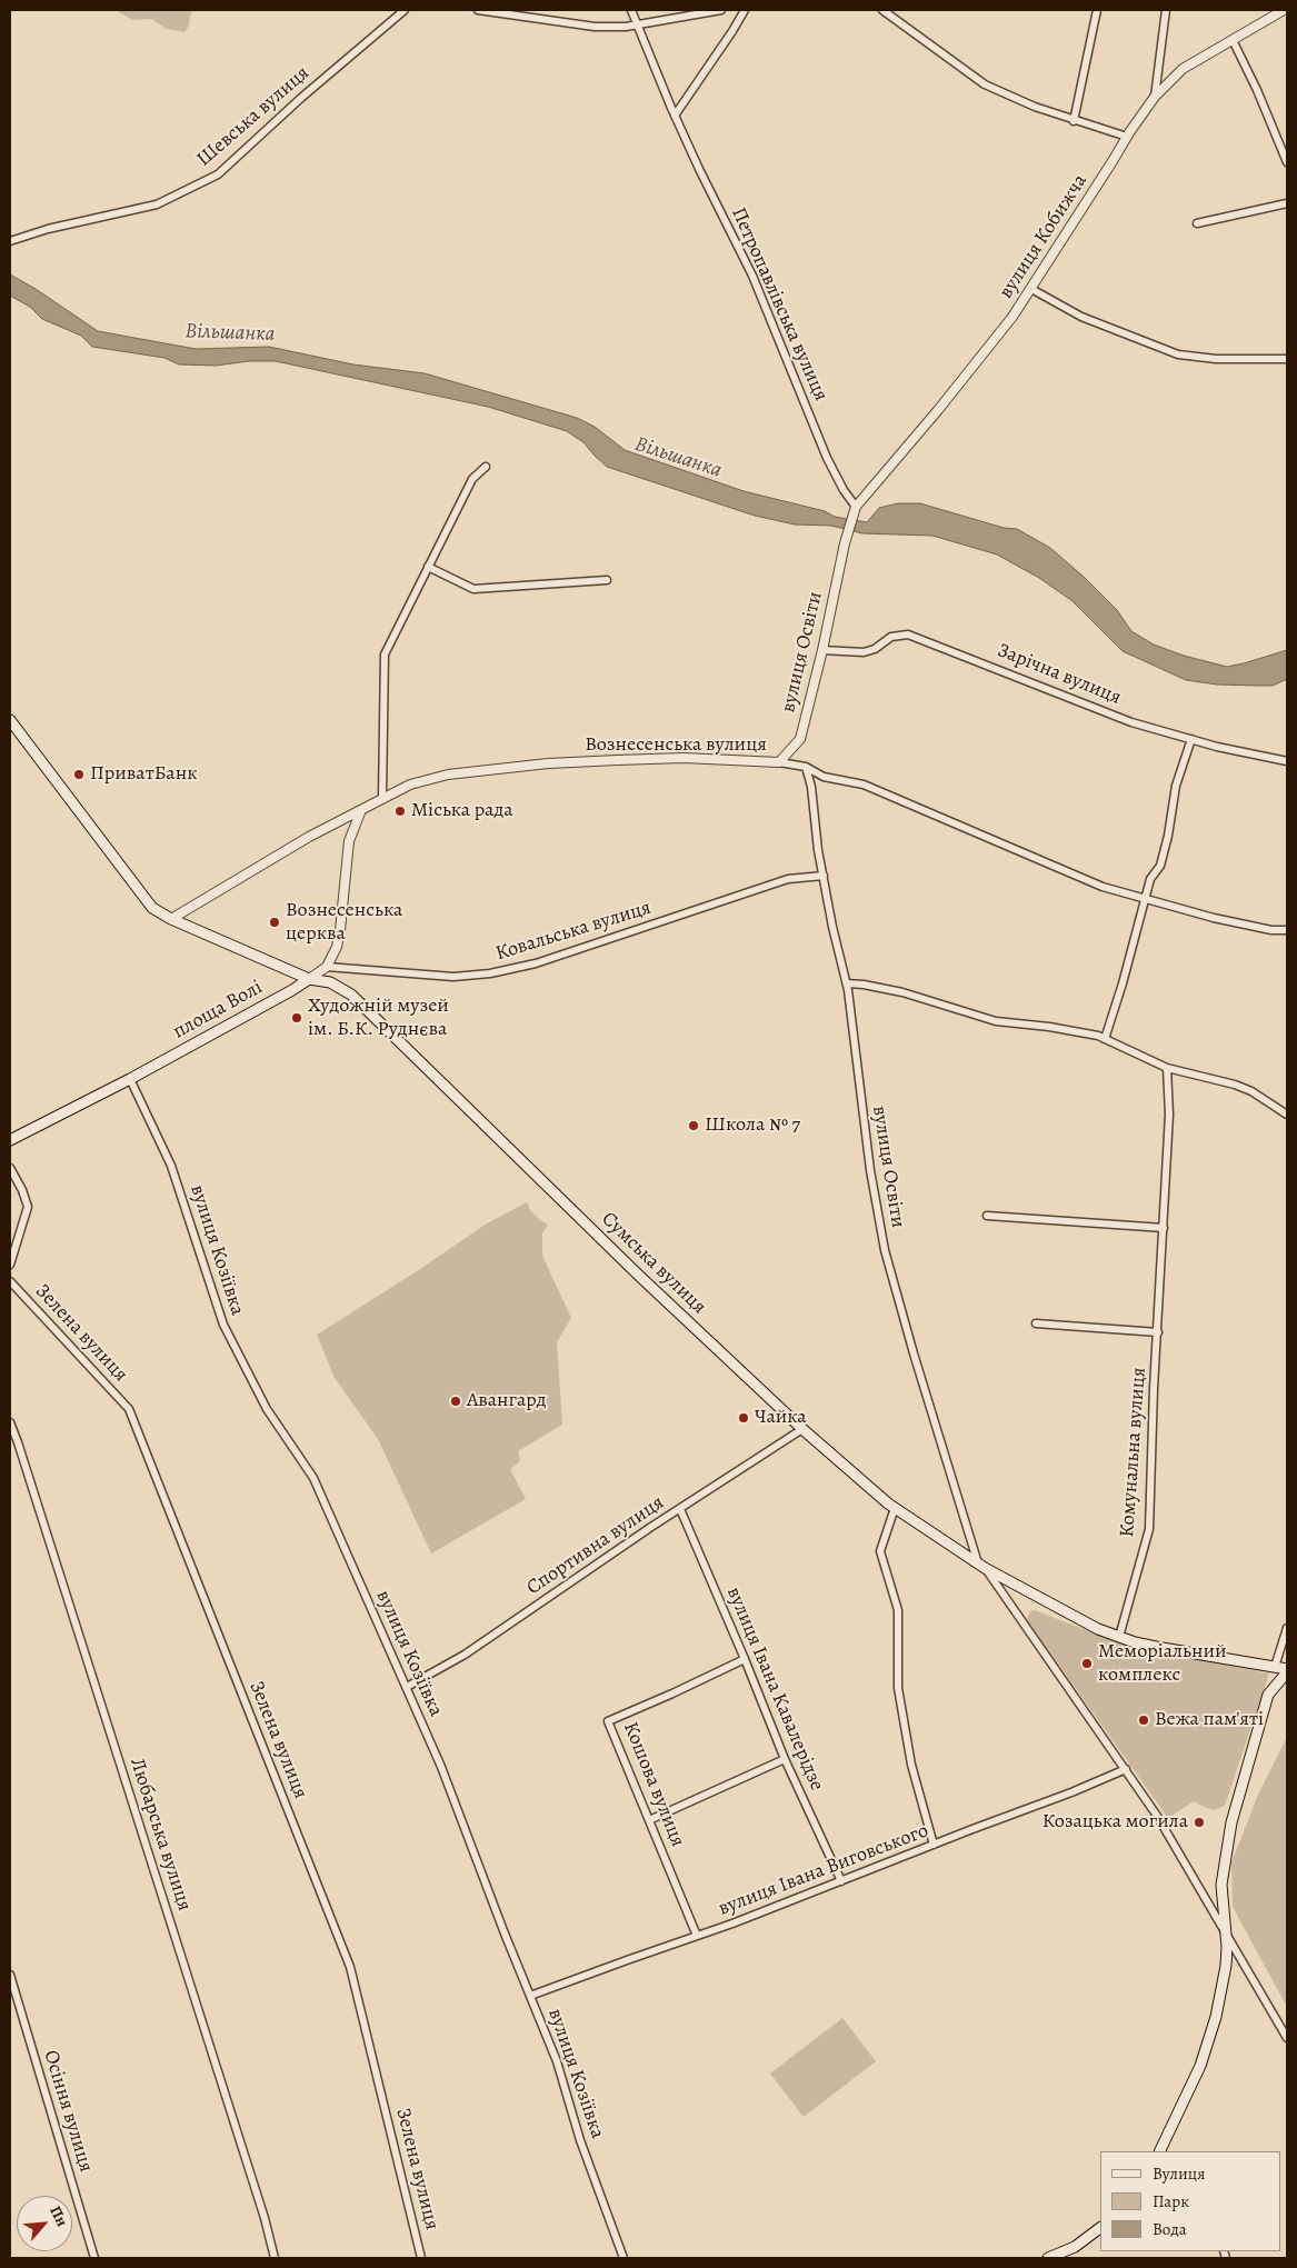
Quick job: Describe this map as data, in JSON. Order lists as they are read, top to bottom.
{
  "streets": {
    "main road": ["площа Волі", "Сумська вулиця"],
    "street": [
      "Шевська вулиця",
      "вулиця Кобижча",
      "Петропавлівська вулиця",
      "вулиця Освіти",
      "Зарічна вулиця",
      "Вознесенська вулиця",
      "Ковальська вулиця",
      "вулиця Козіївка",
      "Зелена вулиця",
      "Комунальна вулиця",
      "Спортивна вулиця",
      "вулиця Івана Кавалерідзе",
      "Кошова вулиця",
      "Любарська вулиця",
      "вулиця Івана Виговського",
      "Осіння вулиця"
    ]
  },
  "crossings": [
    ["вулиця Кобижча", "Петропавлівська вулиця"],
    ["вулиця Кобижча", "вулиця Освіти"],
    ["Петропавлівська вулиця", "вулиця Освіти"],
    ["вулиця Освіти", "Зарічна вулиця"],
    ["вулиця Освіти", "Вознесенська вулиця"],
    ["вулиця Освіти", "Ковальська вулиця"],
    ["вулиця Освіти", "Сумська вулиця"],
    ["Вознесенська вулиця", "площа Волі"],
    ["площа Волі", "вулиця Козіївка"],
    ["площа Волі", "Сумська вулиця"],
    ["вулиця Козіївка", "Спортивна вулиця"],
    ["вулиця Козіївка", "вулиця Івана Виговського"],
    ["Сумська вулиця", "Комунальна вулиця"],
    ["Сумська вулиця", "Спортивна вулиця"],
    ["Сумська вулиця", "вулиця Івана Виговського"],
    ["Спортивна вулиця", "вулиця Івана Кавалерідзе"],
    ["вулиця Івана Кавалерідзе", "Кошова вулиця"],
    ["вулиця Івана Кавалерідзе", "вулиця Івана Виговського"],
    ["Кошова вулиця", "вулиця Івана Виговського"]
  ],
  "water": ["Вільшанка"],
  "places": [
    "ПриватБанк",
    "Міська рада",
    "Вознесенська церква",
    "Художній музей ім. Б.К. Руднєва",
    "Школа № 7",
    "Авангард",
    "Чайка",
    "Меморіальний комплекс",
    "Вежа пам'яті",
    "Козацька могила"
  ],
  "legend": ["Вулиця", "Парк", "Вода"],
  "north": "top right"
}
